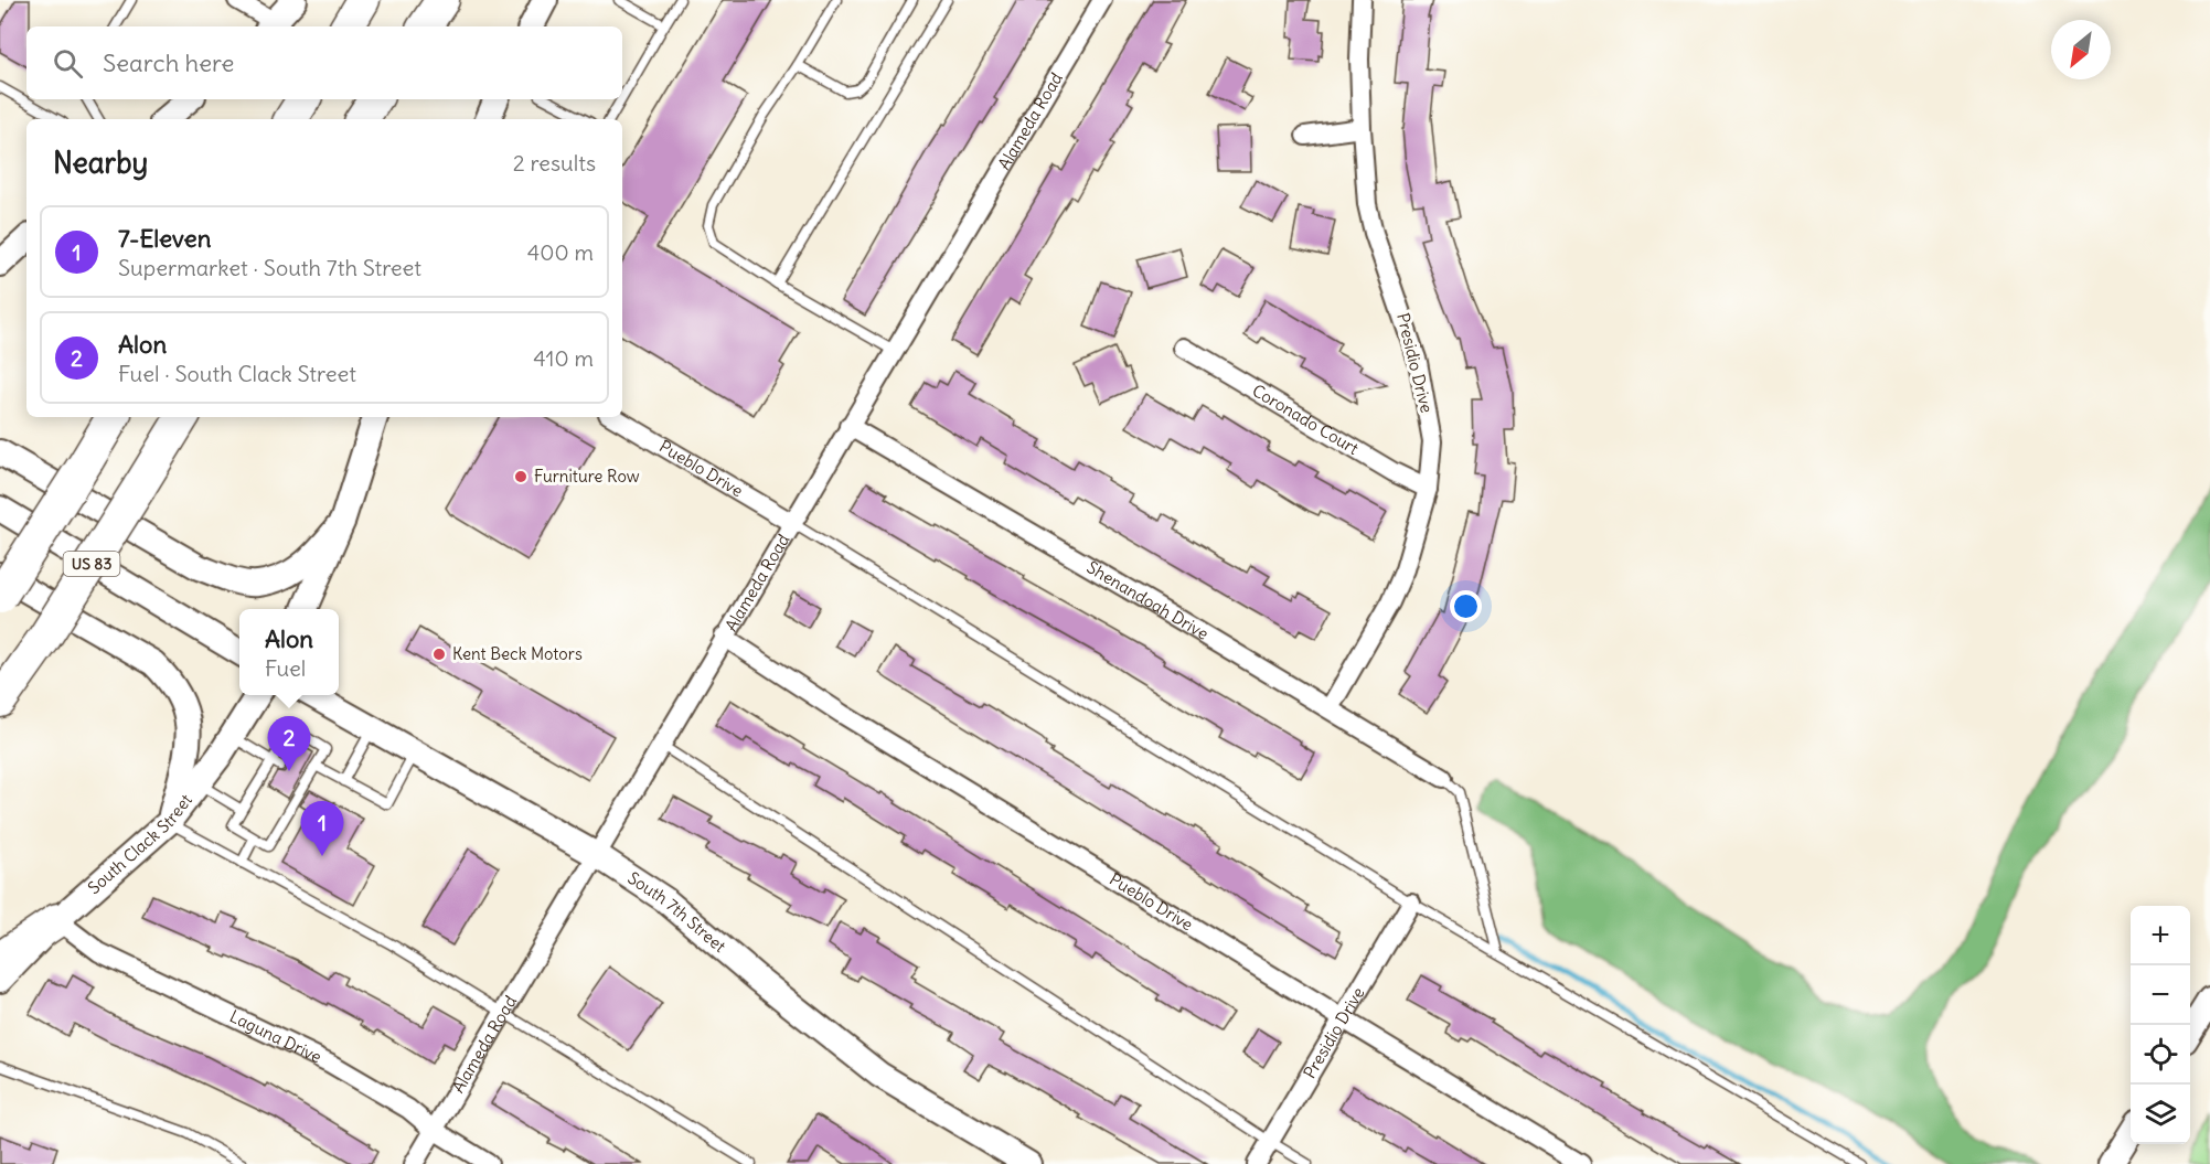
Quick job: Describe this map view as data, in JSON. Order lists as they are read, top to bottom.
{
  "streets": {
    "highway": ["US 83"],
    "main road": ["South Clack Street", "South 7th Street"],
    "street": [
      "Alameda Road",
      "Presidio Drive",
      "Coronado Court",
      "Pueblo Drive",
      "Shenandoah Drive",
      "Laguna Drive"
    ]
  },
  "crossings": [
    ["Alameda Road", "Pueblo Drive"],
    ["Alameda Road", "Shenandoah Drive"],
    ["Alameda Road", "South 7th Street"],
    ["Alameda Road", "Laguna Drive"],
    ["Presidio Drive", "Coronado Court"],
    ["Presidio Drive", "Pueblo Drive"],
    ["Presidio Drive", "Shenandoah Drive"],
    ["South Clack Street", "Laguna Drive"]
  ],
  "places": ["Furniture Row", "Kent Beck Motors"],
  "north": "bottom left",
  "page": {
    "search": "Search here",
    "heading": ["Nearby", "2 results"],
    "list": [
      {
        "mark": "1",
        "name": "7-Eleven",
        "note": "Supermarket · South 7th Street",
        "value": "400 m"
      },
      {
        "mark": "2",
        "name": "Alon",
        "note": "Fuel · South Clack Street",
        "value": "410 m"
      }
    ],
    "popup": ["Alon", "Fuel"],
    "pins": ["2", "1"],
    "map_buttons": ["+", "−"]
  }
}
